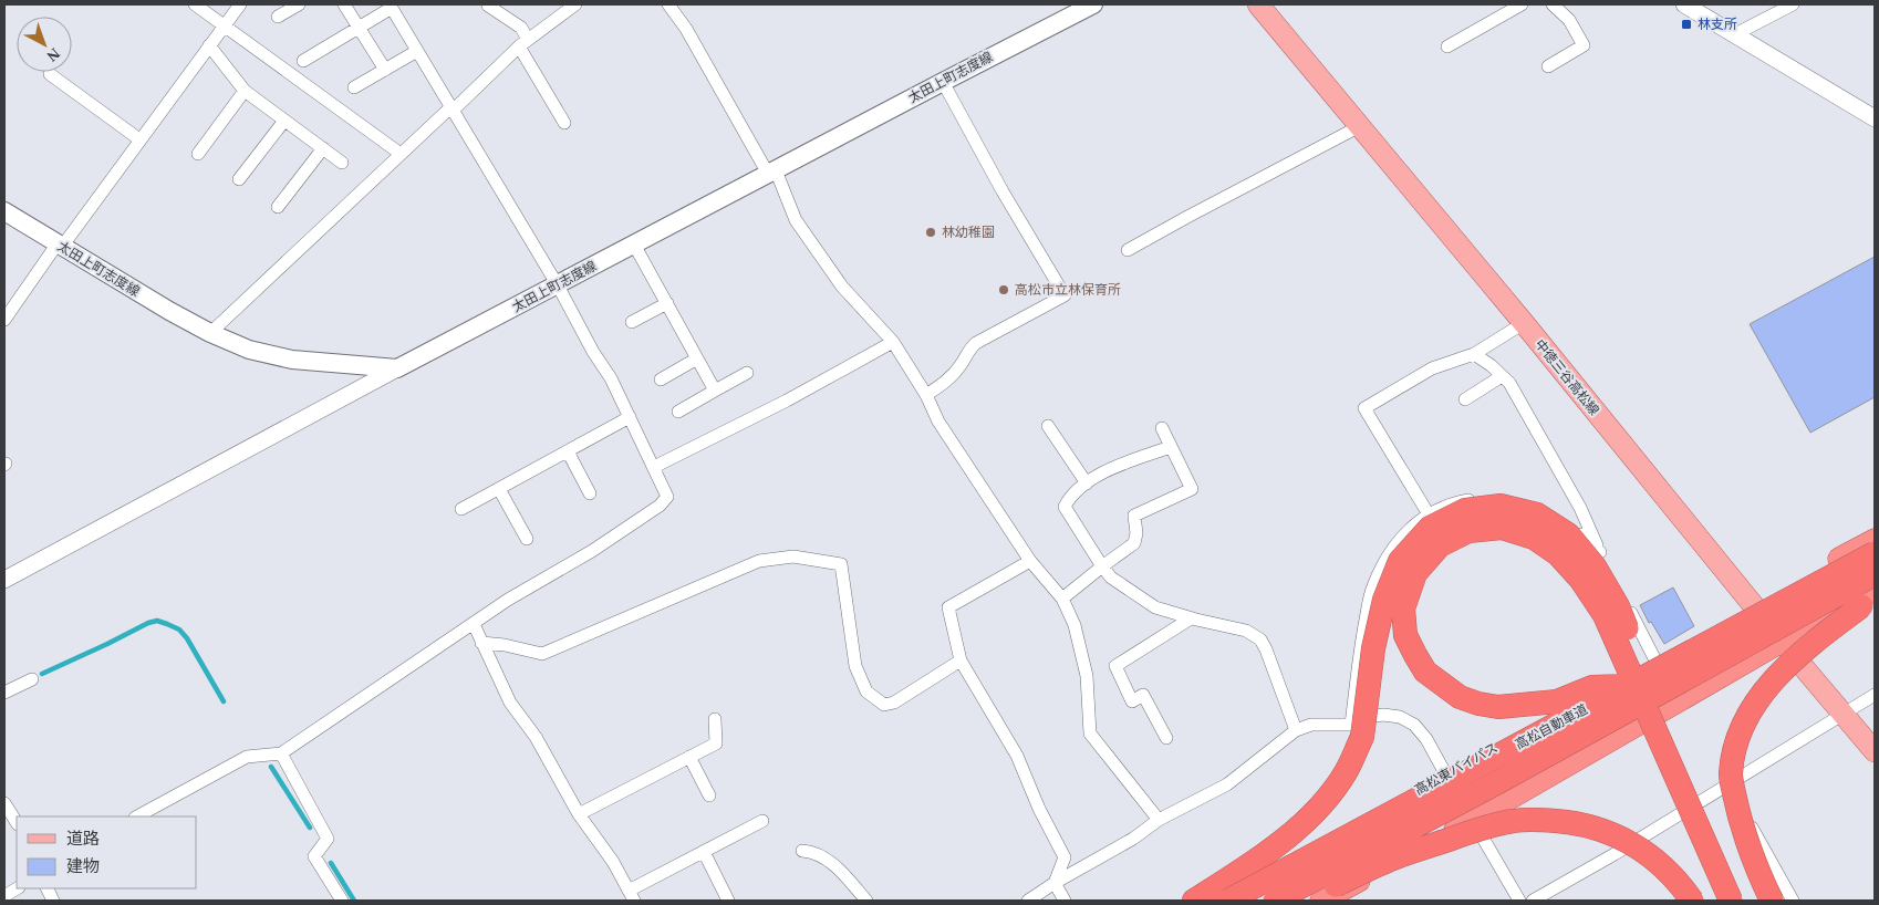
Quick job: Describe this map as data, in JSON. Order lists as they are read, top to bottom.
{
  "streets": {
    "highway": ["高松自動車道", "高松東バイパス"],
    "main road": ["太田上町志度線", "中徳三谷高松線"]
  },
  "crossings": [
    ["中徳三谷高松線", "高松東バイパス"]
  ],
  "places": {
    "transit": ["林支所"],
    "other": ["林幼稚園", "高松市立林保育所"]
  },
  "legend": ["道路", "建物"],
  "north": "bottom right"
}
